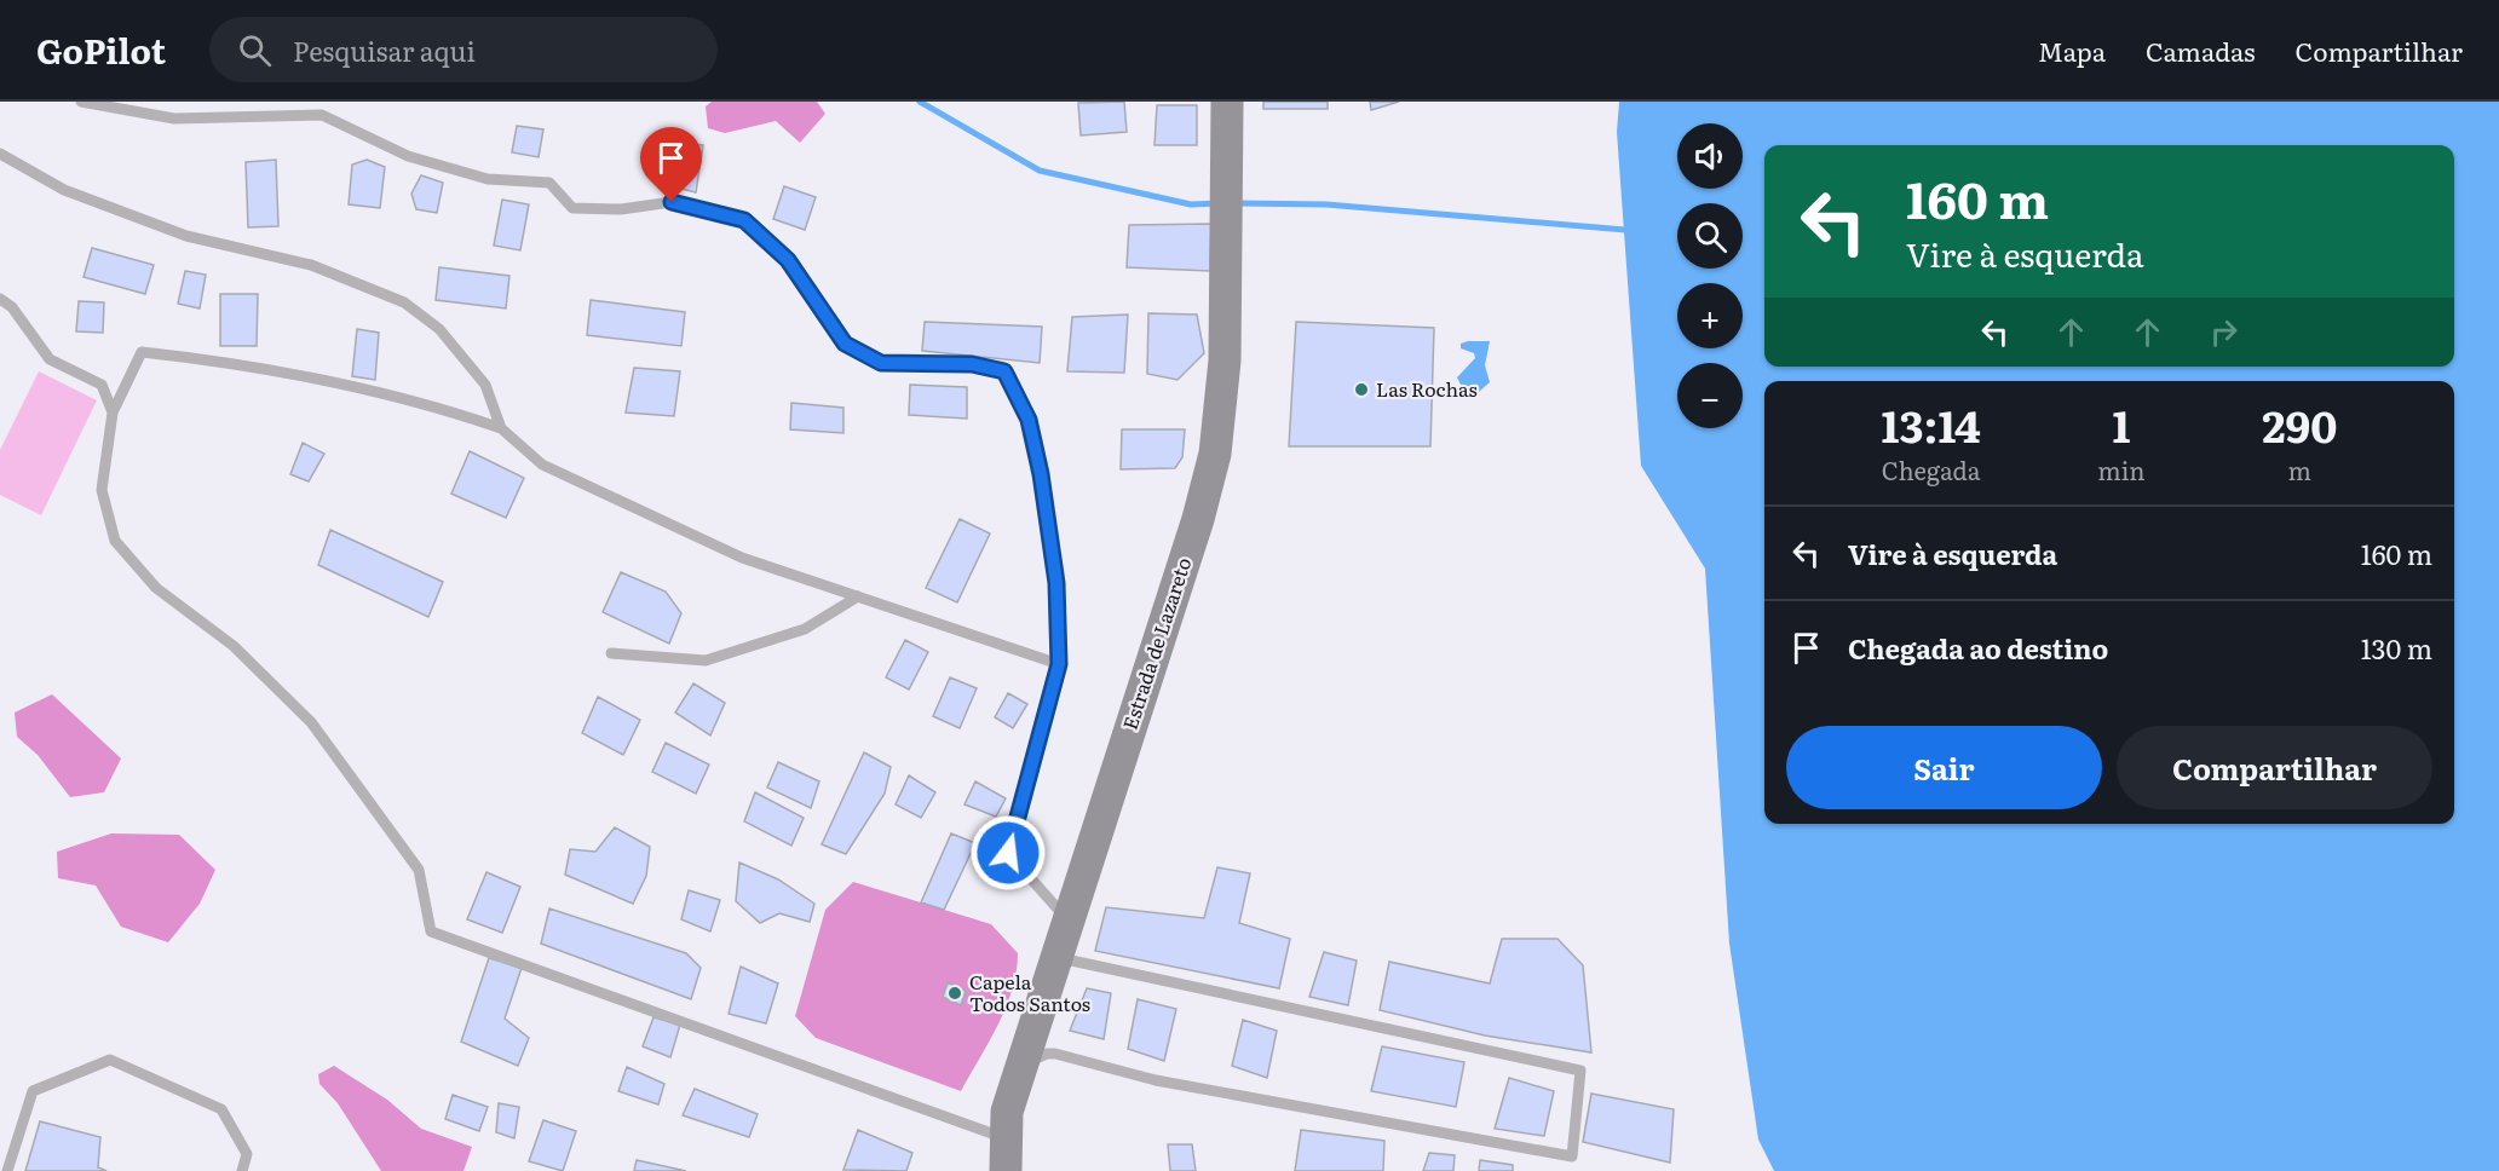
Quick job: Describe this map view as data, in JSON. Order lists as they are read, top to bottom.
{
  "streets": {
    "street": ["Estrada de Lazareto"]
  },
  "places": ["Las Rochas", "Capela Todos Santos"],
  "page": {
    "header": "GoPilot",
    "search": "Pesquisar aqui",
    "nav": ["Mapa", "Camadas", "Compartilhar"],
    "map_buttons": ["+", "−"],
    "turn": ["160 m", "Vire à esquerda"],
    "eta": [
      "13:14",
      "Chegada",
      "1",
      "min",
      "290",
      "m"
    ],
    "list": [
      {
        "name": "Vire à esquerda",
        "value": "160 m"
      },
      {
        "name": "Chegada ao destino",
        "value": "130 m"
      }
    ],
    "buttons": ["Sair", "Compartilhar"]
  }
}
